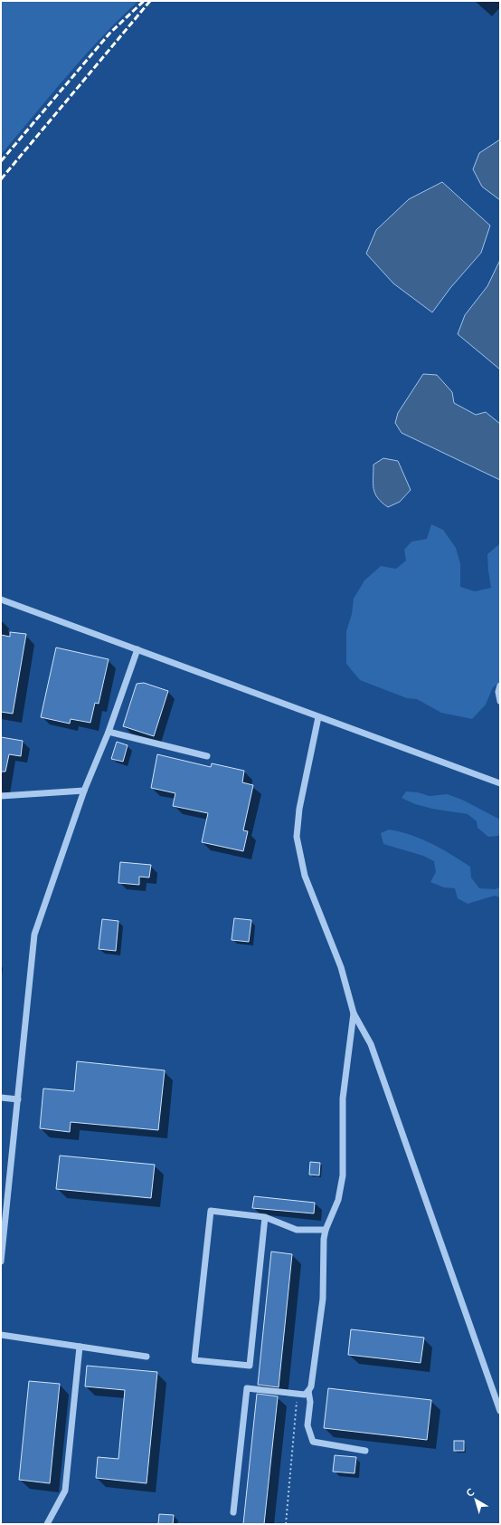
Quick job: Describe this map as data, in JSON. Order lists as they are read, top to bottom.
{
  "north": "top left"
}
